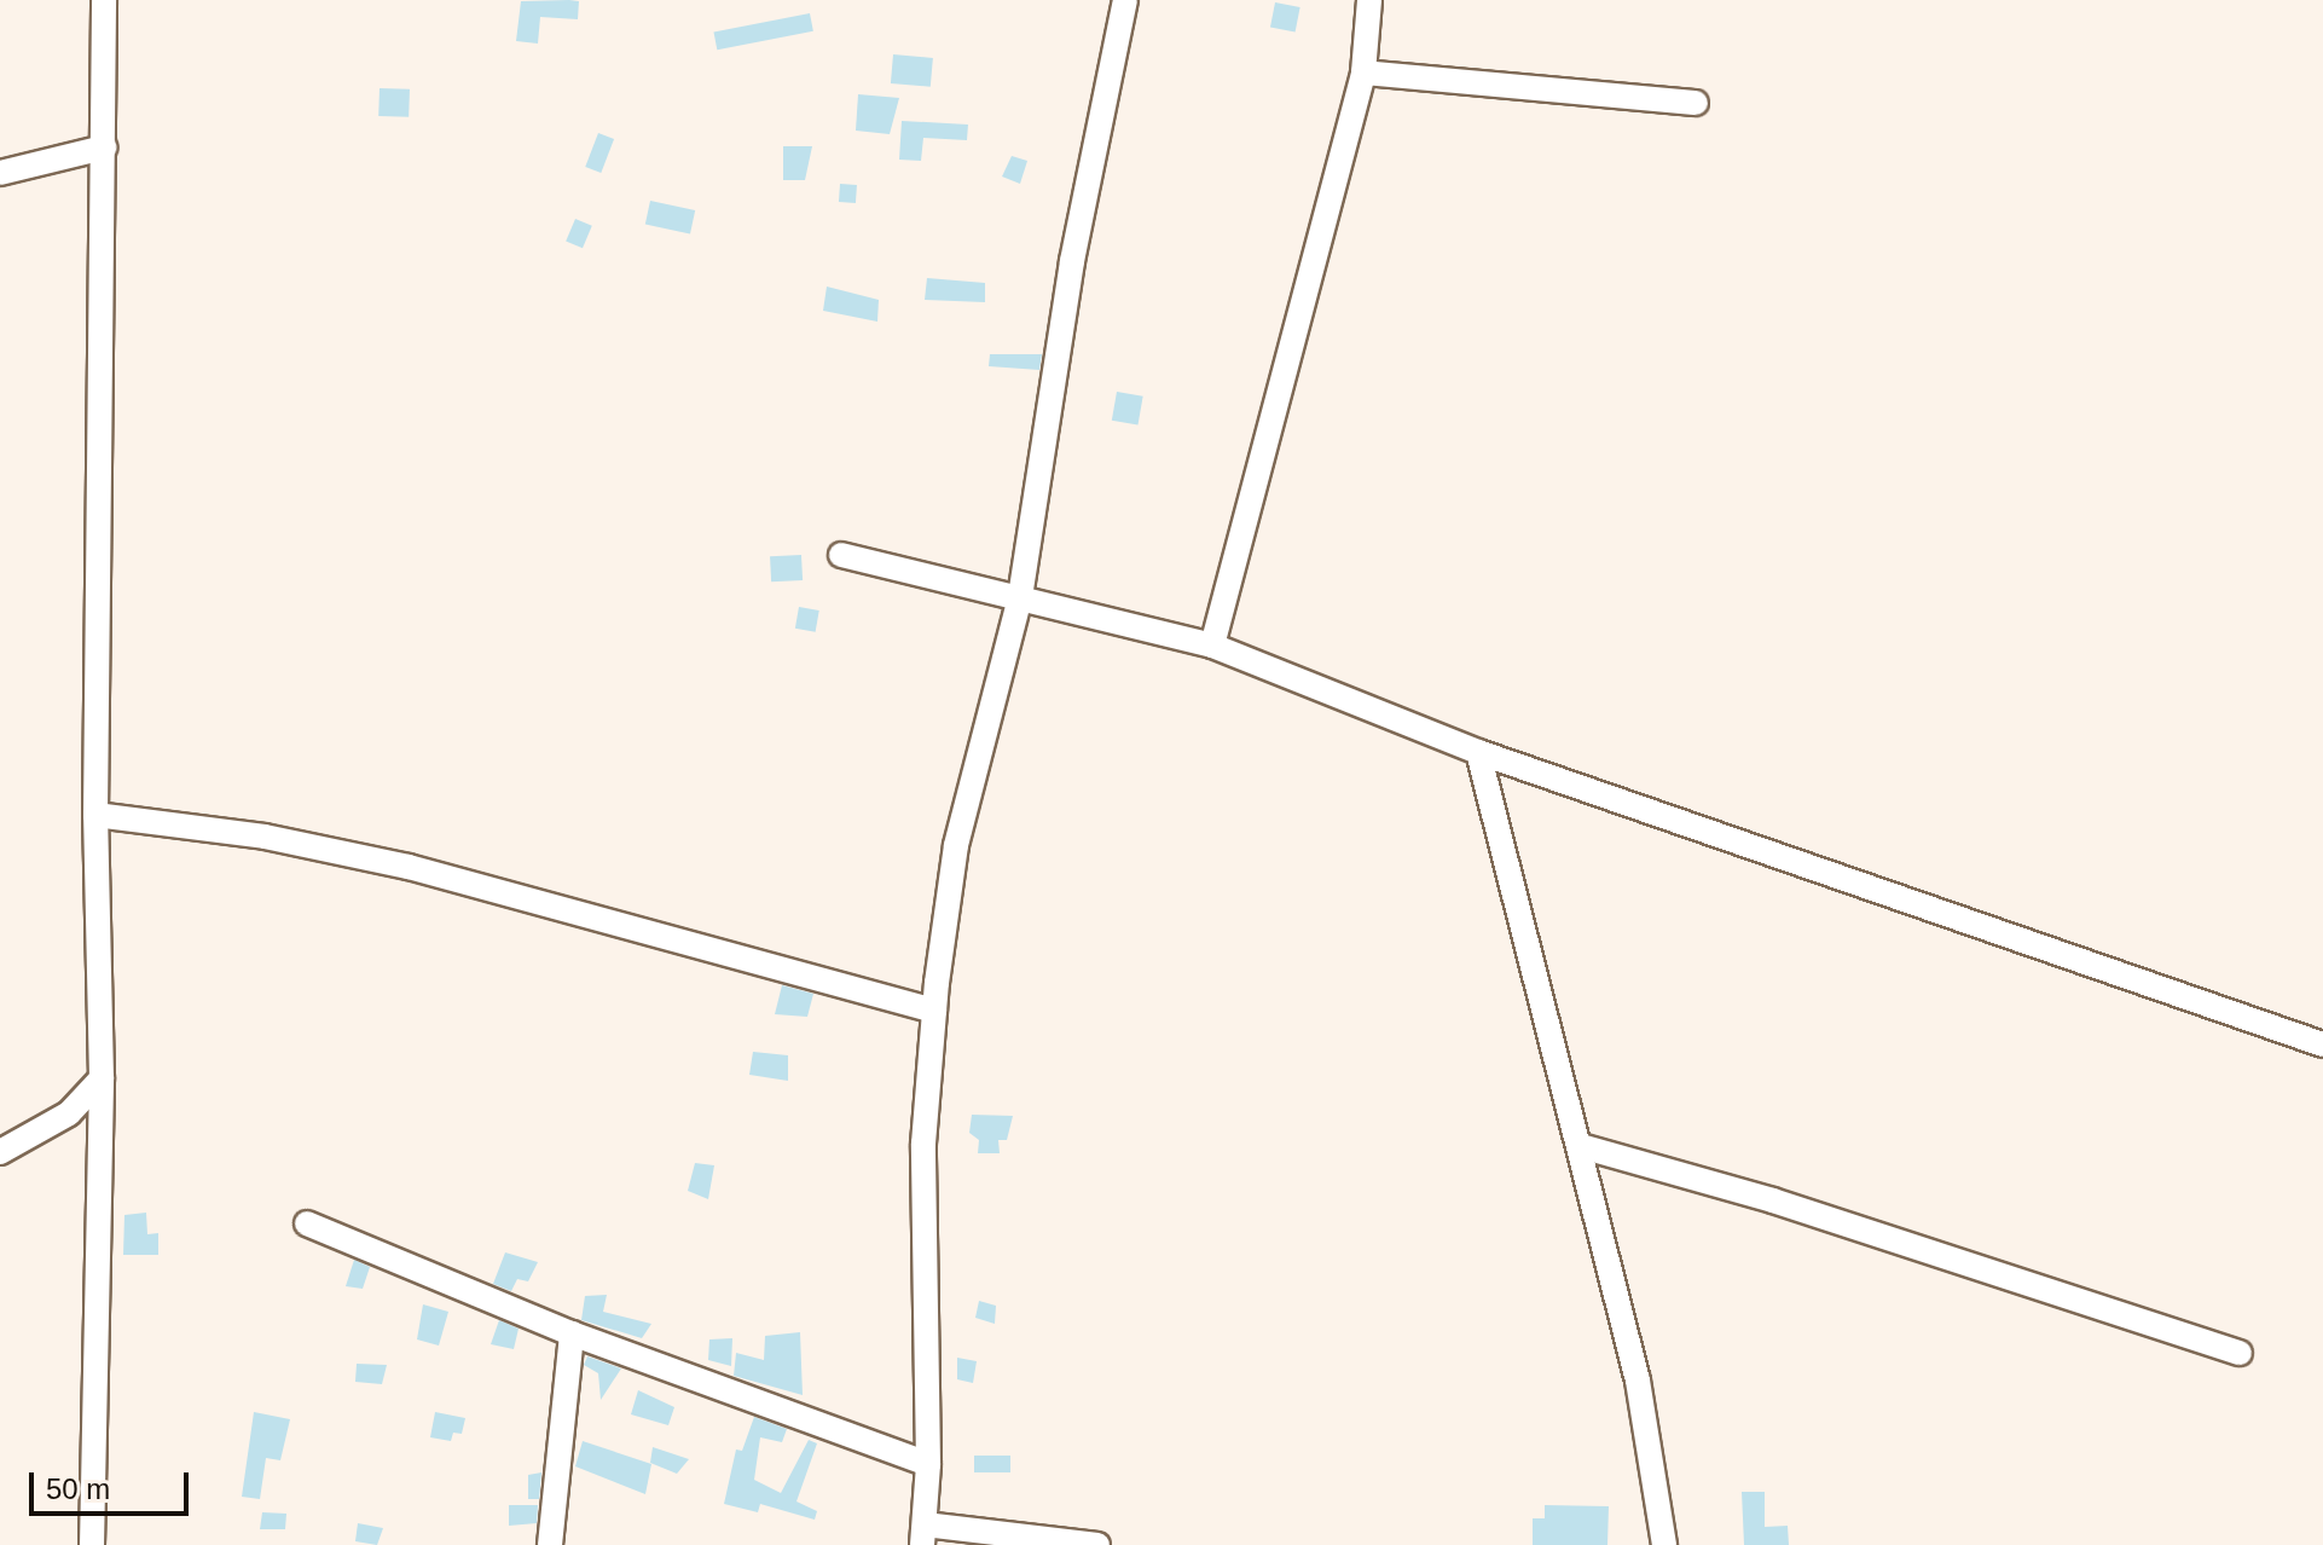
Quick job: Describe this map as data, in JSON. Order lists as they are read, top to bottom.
{
  "scale_bar": "50 m"
}
